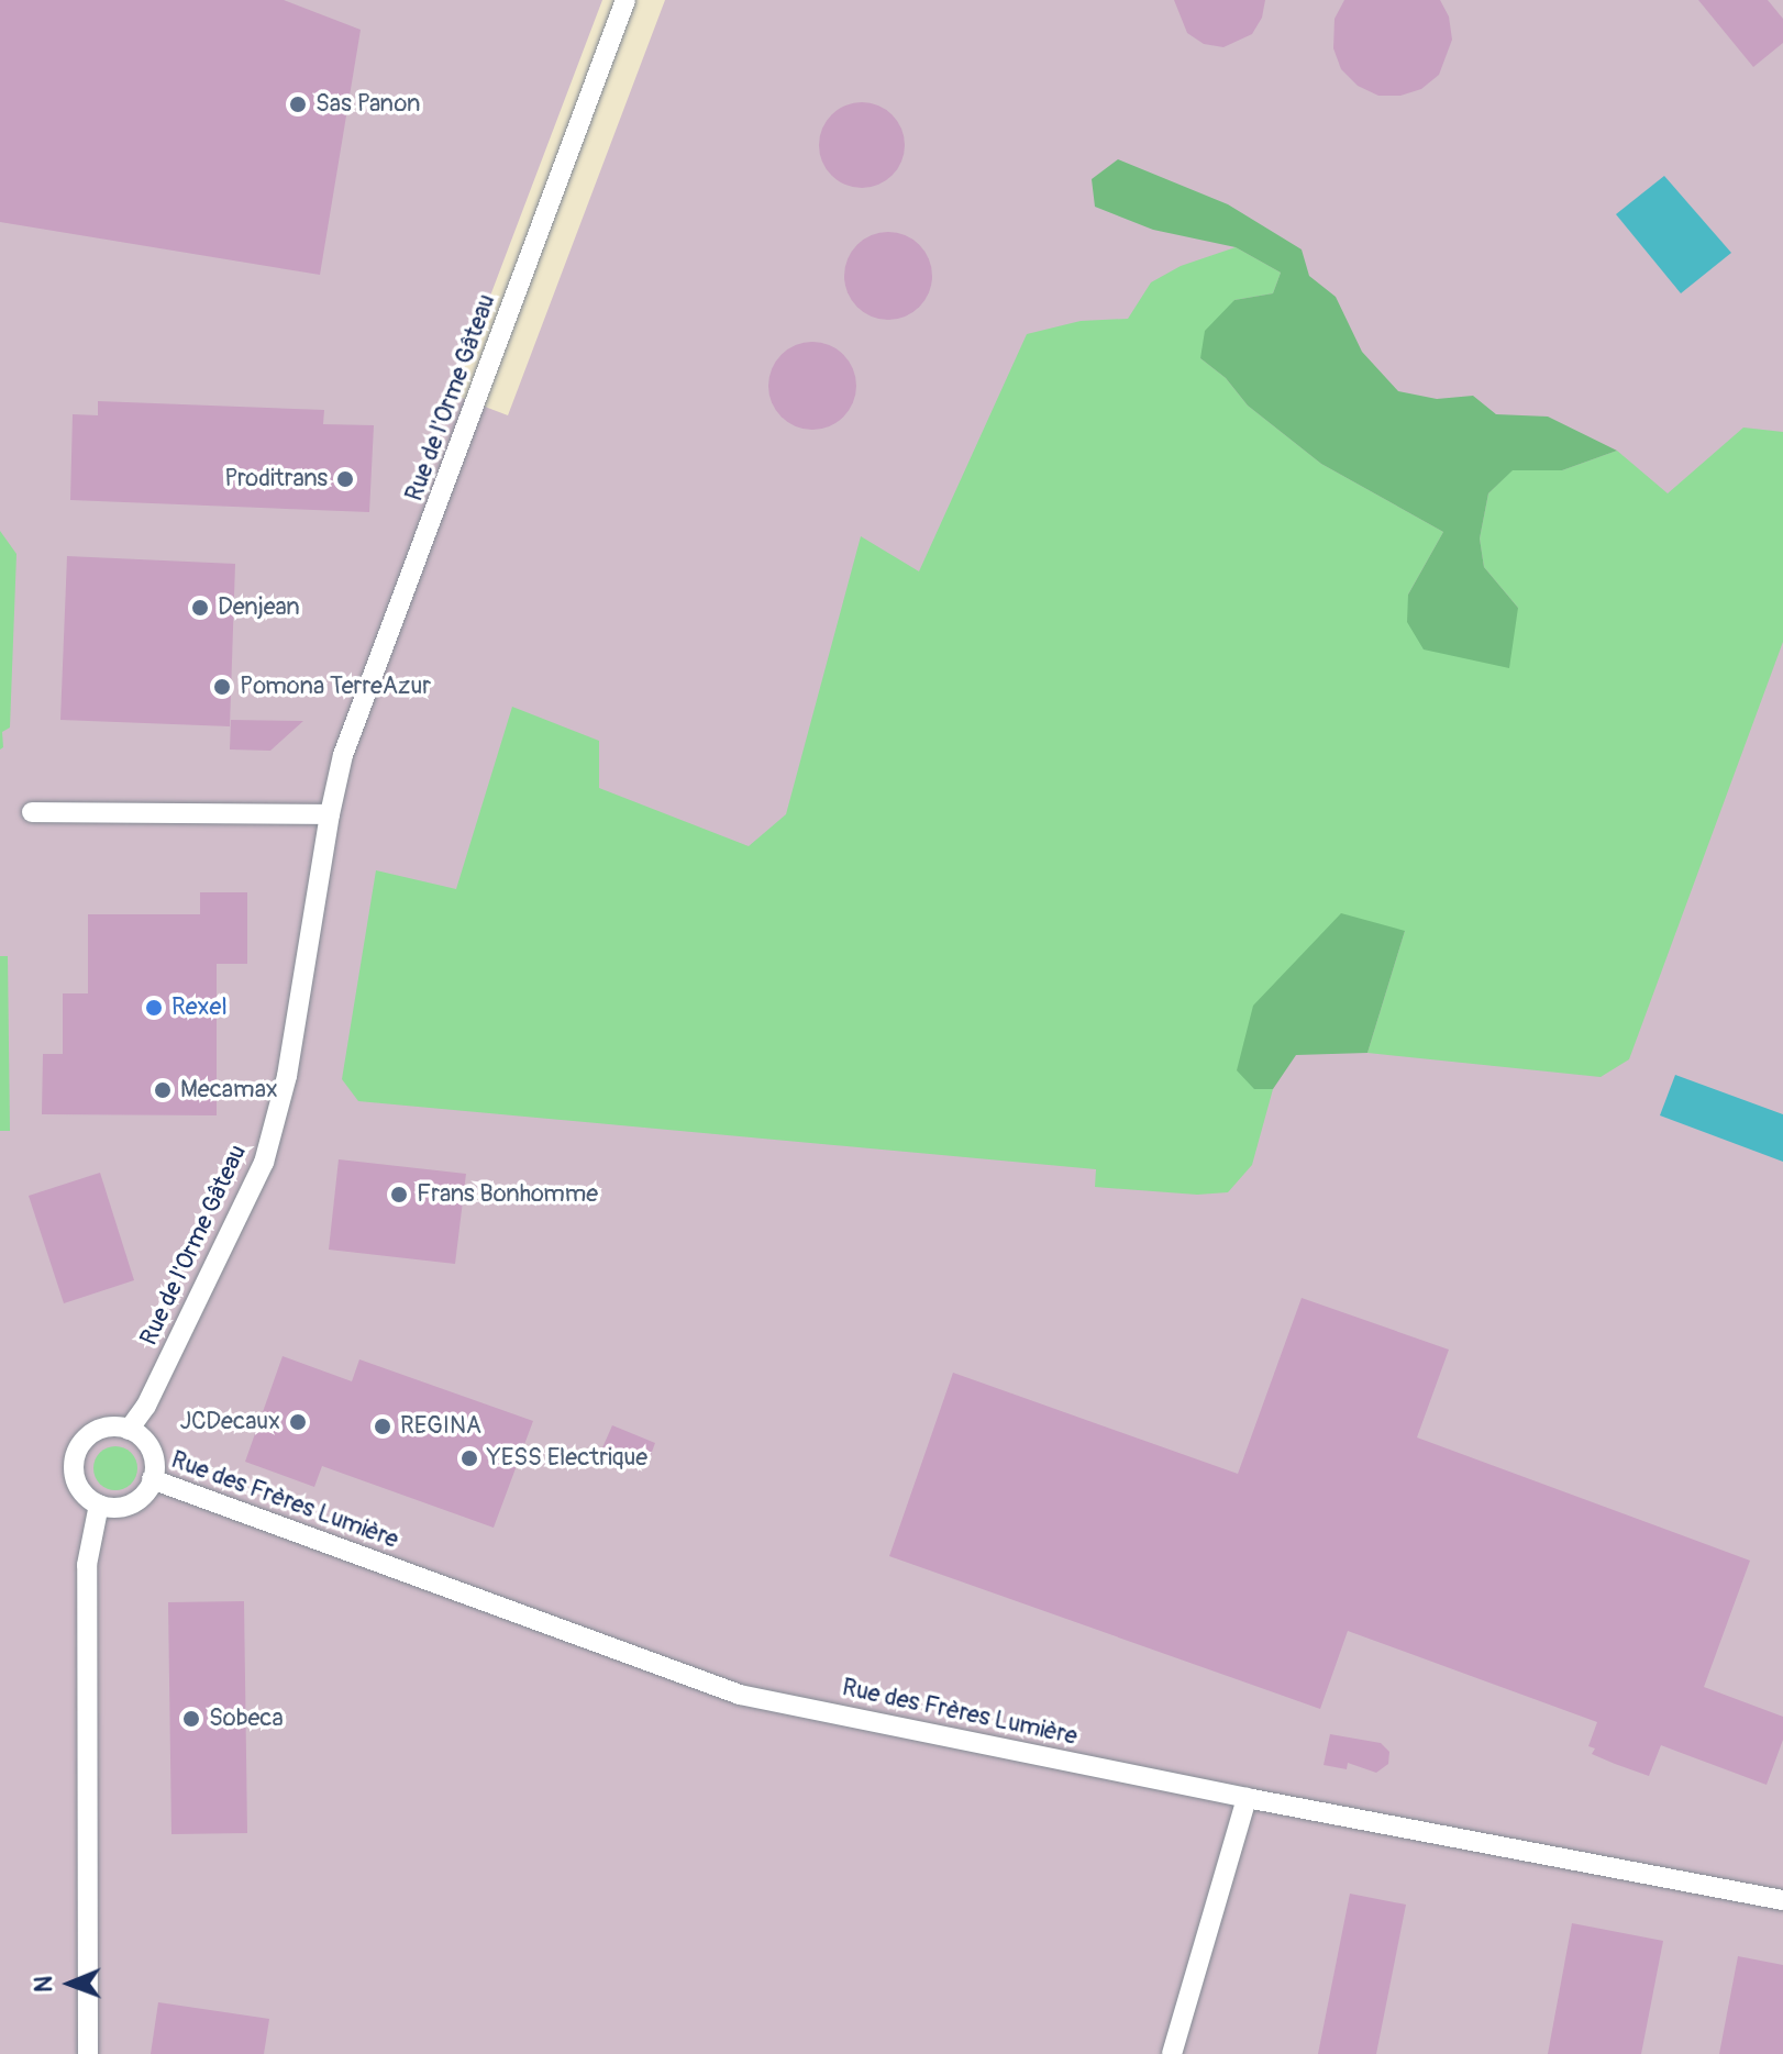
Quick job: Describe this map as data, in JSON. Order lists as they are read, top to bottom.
{
  "streets": {
    "street": ["Rue de l'Orme Gâteau", "Rue des Frères Lumière"]
  },
  "crossings": [
    ["Rue de l'Orme Gâteau", "Rue des Frères Lumière"]
  ],
  "places": [
    "Sas Panon",
    "Proditrans",
    "Denjean",
    "Pomona TerreAzur",
    "Rexel",
    "Mecamax",
    "Frans Bonhomme",
    "JCDecaux",
    "REGINA",
    "YESS Electrique",
    "Sobeca"
  ],
  "north": "left"
}
